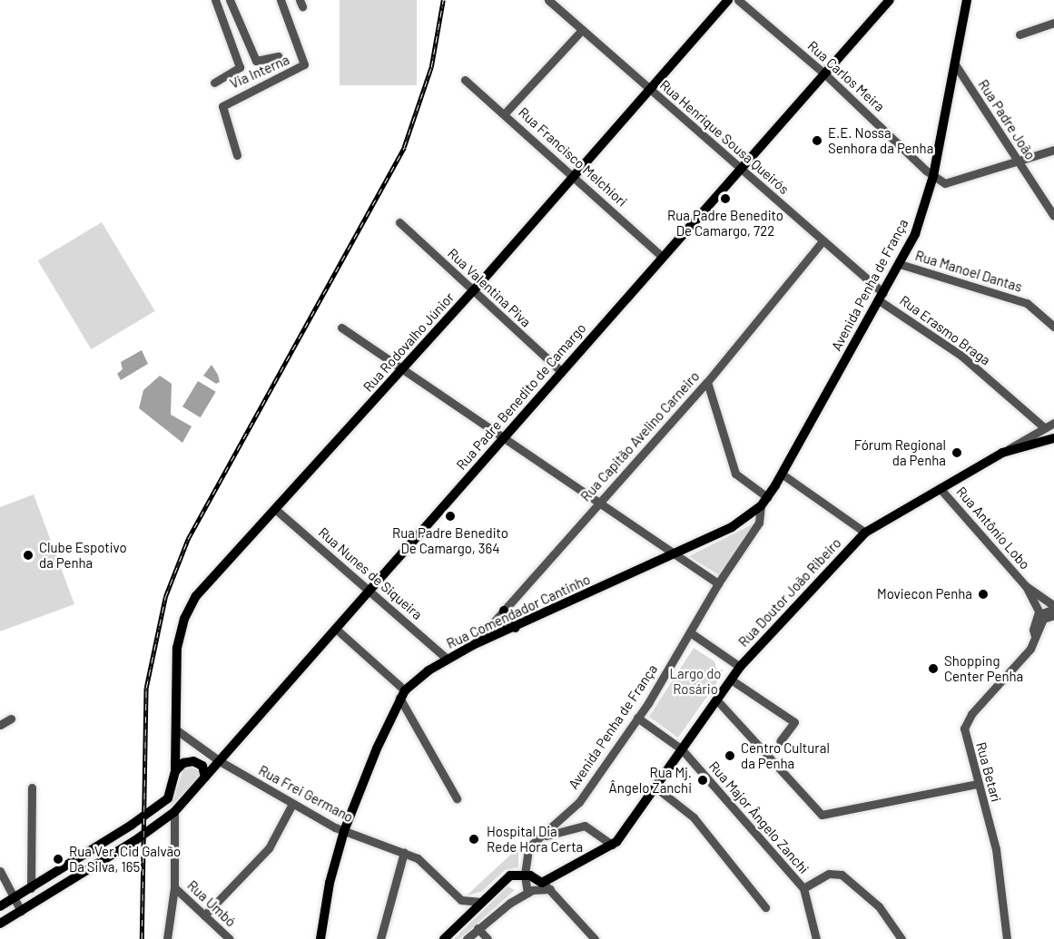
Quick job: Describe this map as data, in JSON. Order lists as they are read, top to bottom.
{
  "streets": {
    "main road": [
      "Avenida Penha de França",
      "Rua Rodovalho Júnior",
      "Rua Padre Benedito de Camargo",
      "Rua Doutor João Ribeiro",
      "Rua Comendador Cantinho"
    ],
    "street": [
      "Via Interna",
      "Rua Carlos Meira",
      "Rua Padre João",
      "Rua Henrique Sousa Queirós",
      "Rua Francisco Melchiori",
      "Rua Manoel Dantas",
      "Rua Valentina Piva",
      "Rua Erasmo Braga",
      "Rua Capitão Avelino Carneiro",
      "Rua Antônio Lobo",
      "Rua Nunes de Siqueira",
      "Rua Betari",
      "Rua Frei Germano",
      "Rua Major Ângelo Zanchi",
      "Rua Umbó"
    ]
  },
  "crossings": [
    ["Rua Carlos Meira", "Avenida Penha de França"],
    ["Rua Carlos Meira", "Rua Padre Benedito de Camargo"],
    ["Rua Padre João", "Avenida Penha de França"],
    ["Rua Henrique Sousa Queirós", "Avenida Penha de França"],
    ["Rua Henrique Sousa Queirós", "Rua Erasmo Braga"],
    ["Rua Henrique Sousa Queirós", "Rua Rodovalho Júnior"],
    ["Rua Henrique Sousa Queirós", "Rua Padre Benedito de Camargo"],
    ["Rua Henrique Sousa Queirós", "Rua Capitão Avelino Carneiro"],
    ["Rua Francisco Melchiori", "Rua Rodovalho Júnior"],
    ["Rua Francisco Melchiori", "Rua Padre Benedito de Camargo"],
    ["Rua Manoel Dantas", "Avenida Penha de França"],
    ["Avenida Penha de França", "Rua Erasmo Braga"],
    ["Avenida Penha de França", "Rua Comendador Cantinho"],
    ["Rua Valentina Piva", "Rua Rodovalho Júnior"],
    ["Rua Valentina Piva", "Rua Padre Benedito de Camargo"],
    ["Rua Rodovalho Júnior", "Rua Nunes de Siqueira"],
    ["Rua Rodovalho Júnior", "Rua Frei Germano"],
    ["Rua Padre Benedito de Camargo", "Rua Nunes de Siqueira"],
    ["Rua Padre Benedito de Camargo", "Rua Frei Germano"],
    ["Rua Capitão Avelino Carneiro", "Rua Comendador Cantinho"],
    ["Rua Antônio Lobo", "Rua Doutor João Ribeiro"],
    ["Rua Antônio Lobo", "Rua Betari"],
    ["Rua Nunes de Siqueira", "Rua Comendador Cantinho"],
    ["Rua Doutor João Ribeiro", "Rua Major Ângelo Zanchi"]
  ],
  "parks": ["Largo do Rosário"],
  "places": [
    "E.E. Nossa Senhora da Penha",
    "Rua Padre Benedito De Camargo, 722",
    "Fórum Regional da Penha",
    "Rua Padre Benedito De Camargo, 364",
    "Clube Espotivo da Penha",
    "Moviecon Penha",
    "Shopping Center Penha",
    "Centro Cultural da Penha",
    "Rua Mj. Ângelo Zanchi",
    "Hospital Dia Rede Hora Certa",
    "Rua Ver. Cid Galvão Da Silva, 165"
  ]
}
